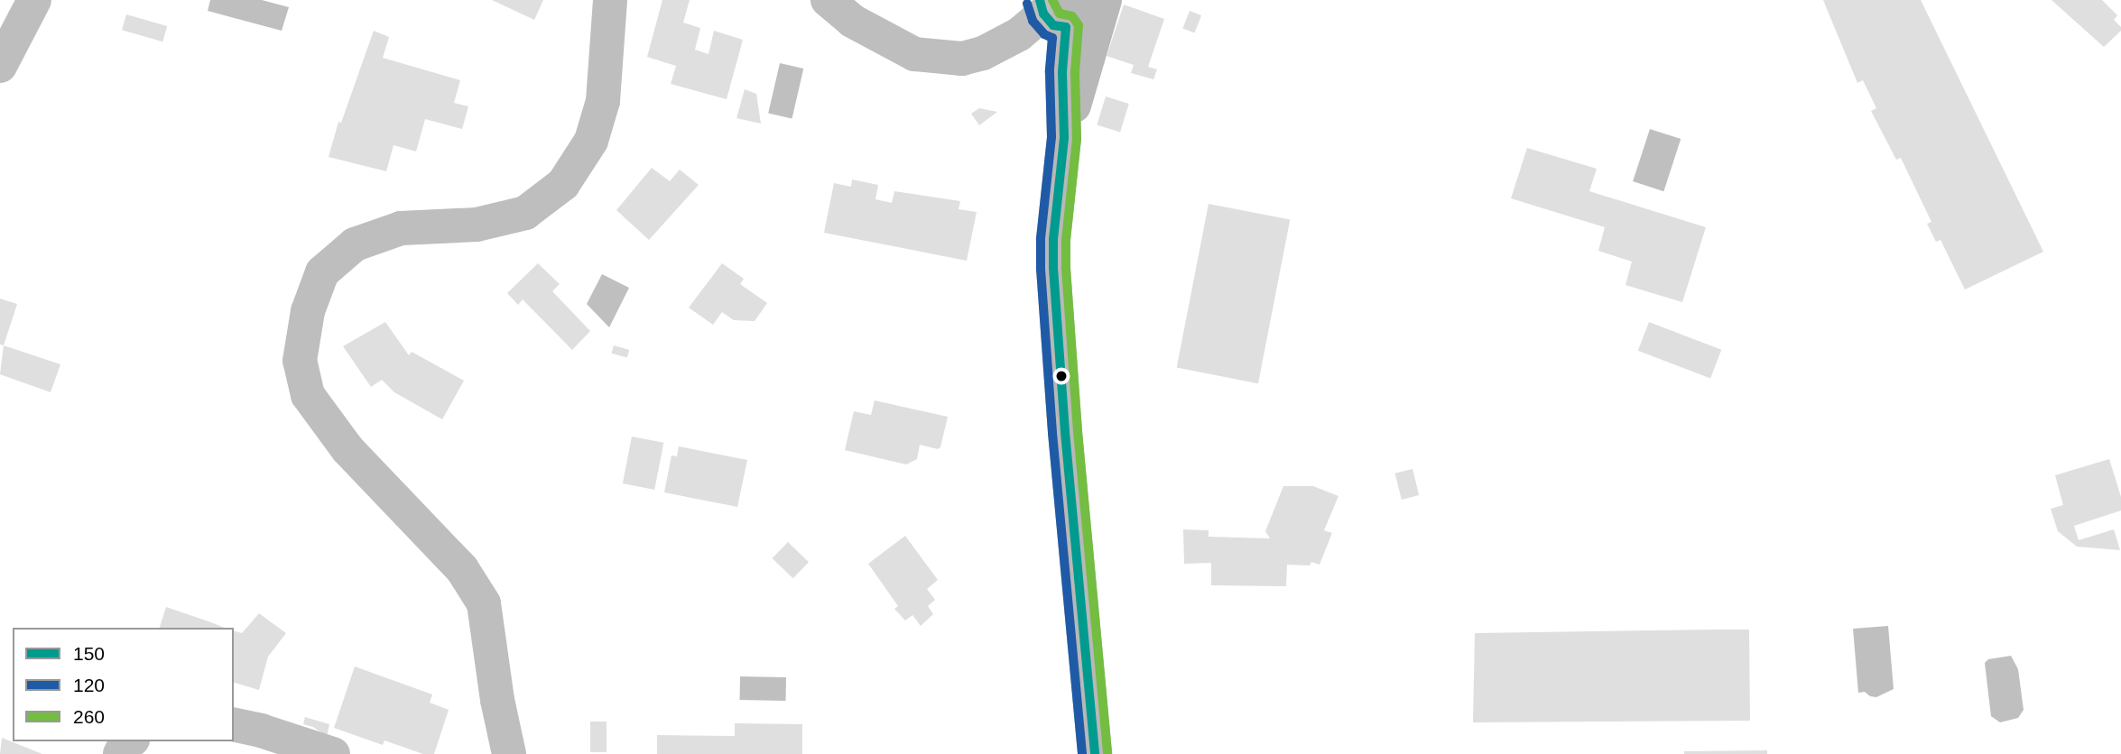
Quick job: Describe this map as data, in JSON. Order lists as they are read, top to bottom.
{
  "lines": ["transit line 150", "transit line 260", "transit line 120"],
  "legend": ["150", "120", "260"]
}
